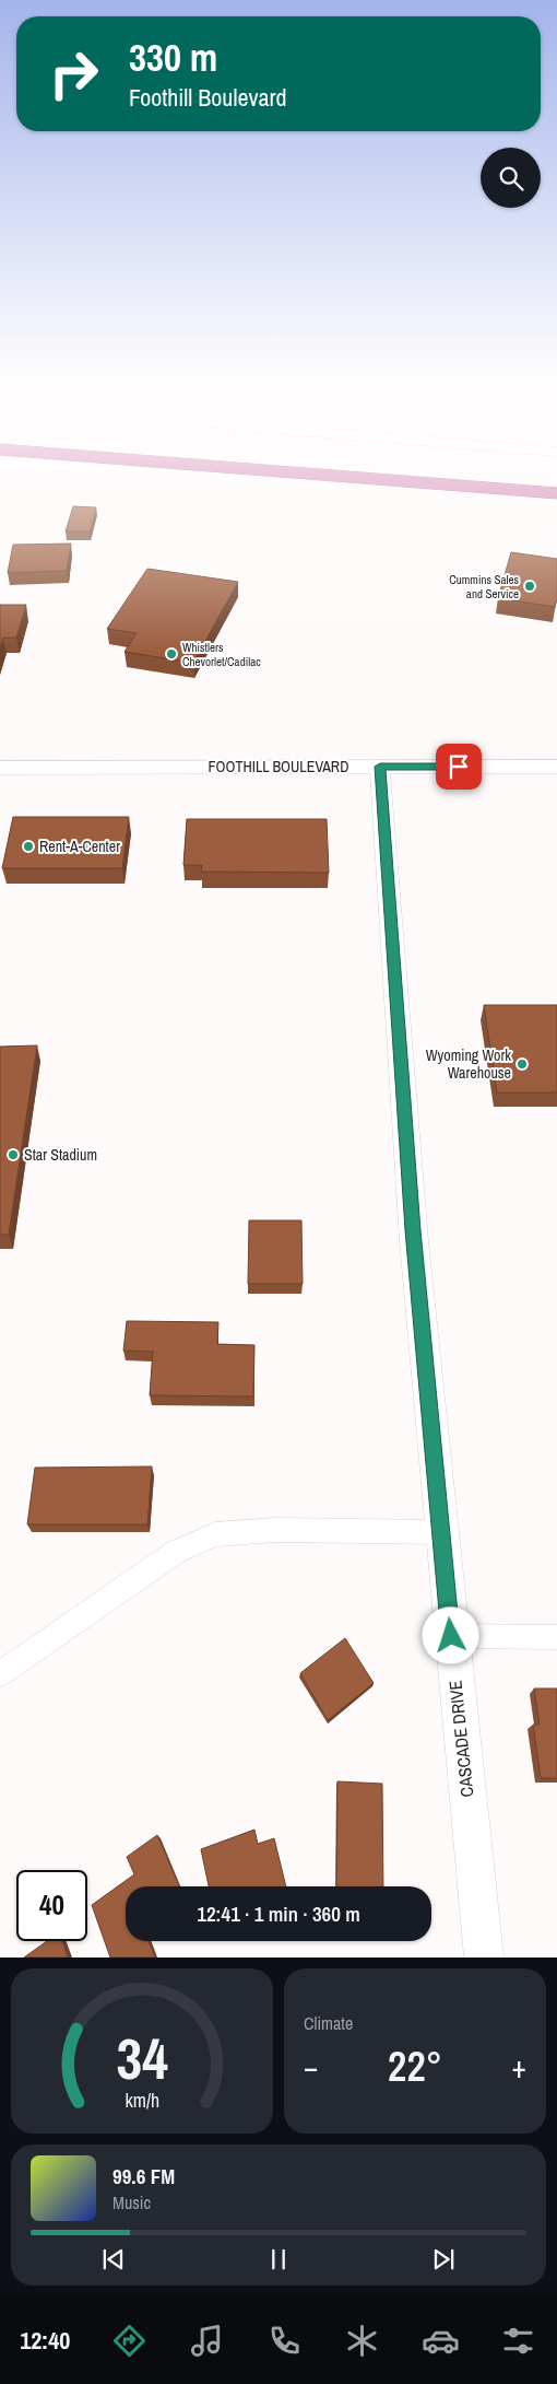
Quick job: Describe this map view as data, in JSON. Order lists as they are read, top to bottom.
{
  "streets": {
    "street": ["FOOTHILL BOULEVARD", "CASCADE DRIVE"]
  },
  "crossings": [
    ["FOOTHILL BOULEVARD", "CASCADE DRIVE"]
  ],
  "places": [
    "Cummins Sales and Service",
    "Whistlers Chevorlet/Cadilac",
    "Rent-A-Center",
    "Wyoming Work Warehouse",
    "Star Stadium"
  ],
  "page": {
    "turn": ["330 m", "Foothill Boulevard"],
    "limit": "40",
    "trip": "12:41 · 1 min · 360 m",
    "tile": "Climate",
    "heat": ["−", "22°", "+"],
    "song": ["99.6 FM", "Music"],
    "tabs": "12:40",
    "gauge": ["34", "km/h"]
  }
}
